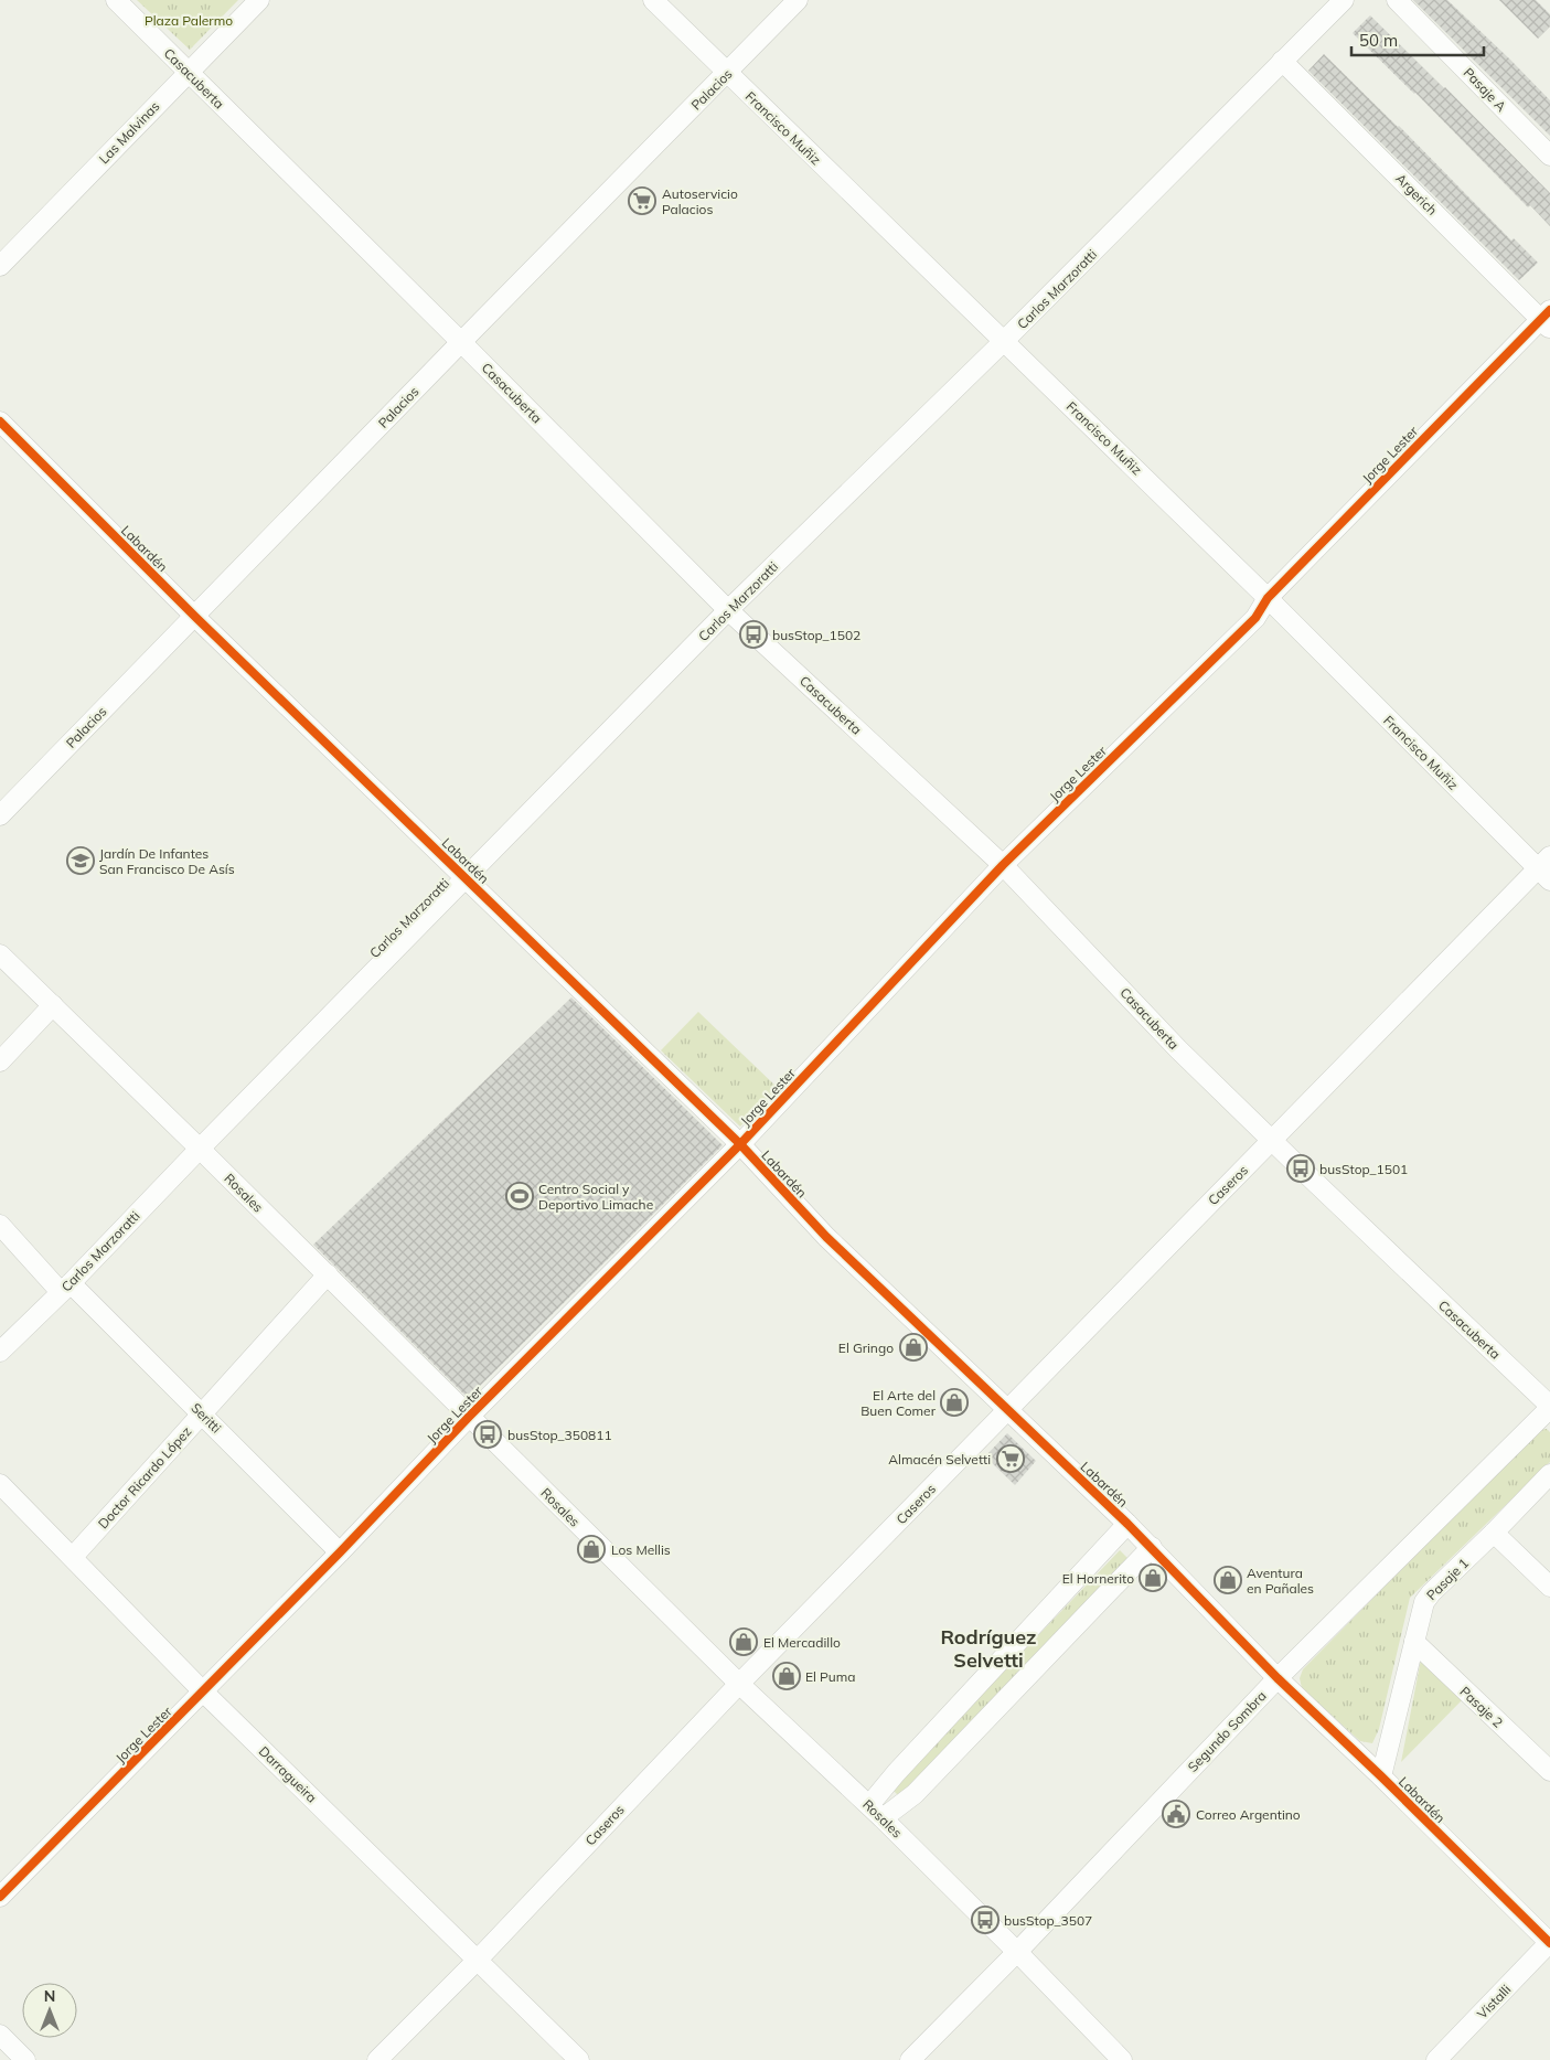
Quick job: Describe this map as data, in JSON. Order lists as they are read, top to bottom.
{
  "streets": {
    "street": [
      "Casacuberta",
      "Palacios",
      "Pasaje A",
      "Francisco Muñiz",
      "Las Malvinas",
      "Argerich",
      "Carlos Marzoratti",
      "Jorge Lester",
      "Labardén",
      "Caseros",
      "Rosales",
      "Seritti",
      "Doctor Ricardo López",
      "Pasaje 1",
      "Pasaje 2",
      "Segundo Sombra",
      "Darragueira",
      "Vistalli"
    ]
  },
  "crossings": [
    ["Casacuberta", "Palacios"],
    ["Casacuberta", "Las Malvinas"],
    ["Casacuberta", "Carlos Marzoratti"],
    ["Casacuberta", "Jorge Lester"],
    ["Casacuberta", "Caseros"],
    ["Casacuberta", "Segundo Sombra"],
    ["Palacios", "Francisco Muñiz"],
    ["Palacios", "Labardén"],
    ["Francisco Muñiz", "Carlos Marzoratti"],
    ["Francisco Muñiz", "Jorge Lester"],
    ["Francisco Muñiz", "Caseros"],
    ["Argerich", "Carlos Marzoratti"],
    ["Argerich", "Jorge Lester"],
    ["Carlos Marzoratti", "Labardén"],
    ["Carlos Marzoratti", "Rosales"],
    ["Carlos Marzoratti", "Seritti"],
    ["Jorge Lester", "Labardén"],
    ["Jorge Lester", "Rosales"],
    ["Jorge Lester", "Seritti"],
    ["Jorge Lester", "Darragueira"],
    ["Labardén", "Caseros"],
    ["Labardén", "Pasaje 1"],
    ["Labardén", "Segundo Sombra"],
    ["Labardén", "Vistalli"],
    ["Caseros", "Rosales"],
    ["Caseros", "Darragueira"],
    ["Rosales", "Doctor Ricardo López"],
    ["Rosales", "Segundo Sombra"],
    ["Seritti", "Doctor Ricardo López"],
    ["Doctor Ricardo López", "Darragueira"],
    ["Pasaje 1", "Pasaje 2"]
  ],
  "districts": ["Rodríguez Selvetti"],
  "parks": ["Plaza Palermo"],
  "places": {
    "supermarket": ["Autoservicio Palacios", "Almacén Selvetti"],
    "bus stop": [
      "busStop_1502",
      "busStop_1501",
      "busStop_350811",
      "busStop_3507"
    ],
    "school or university": ["Jardín De Infantes San Francisco De Asís"],
    "sports": ["Centro Social y Deportivo Limache"],
    "shop": [
      "El Gringo",
      "El Arte del Buen Comer",
      "Los Mellis",
      "El Hornerito",
      "Aventura en Pañales",
      "El Mercadillo",
      "El Puma"
    ],
    "public building": ["Correo Argentino"]
  },
  "scale_bar": "50 m",
  "north": "top"
}
